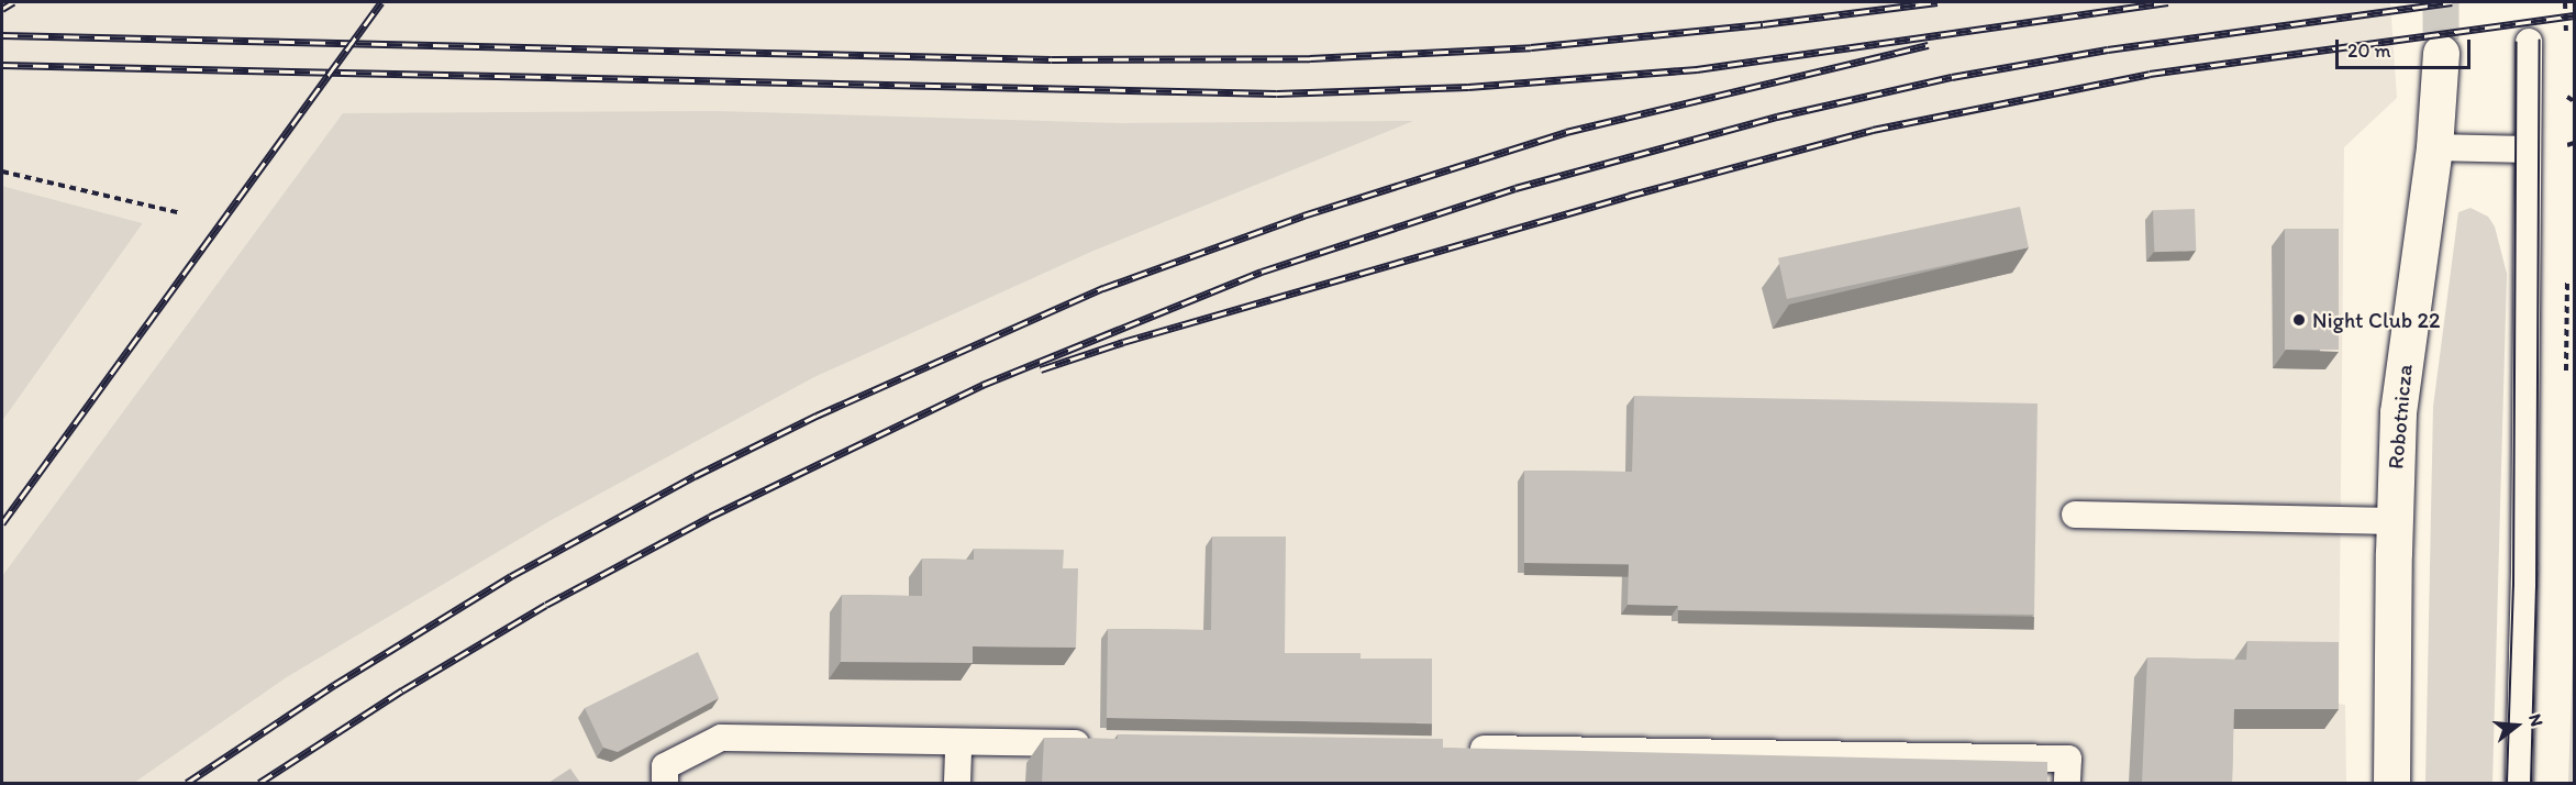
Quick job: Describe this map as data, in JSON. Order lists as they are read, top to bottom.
{
  "streets": {
    "street": ["Robotnicza"]
  },
  "places": ["Night Club 22"],
  "scale_bar": "20 m",
  "north": "right"
}
